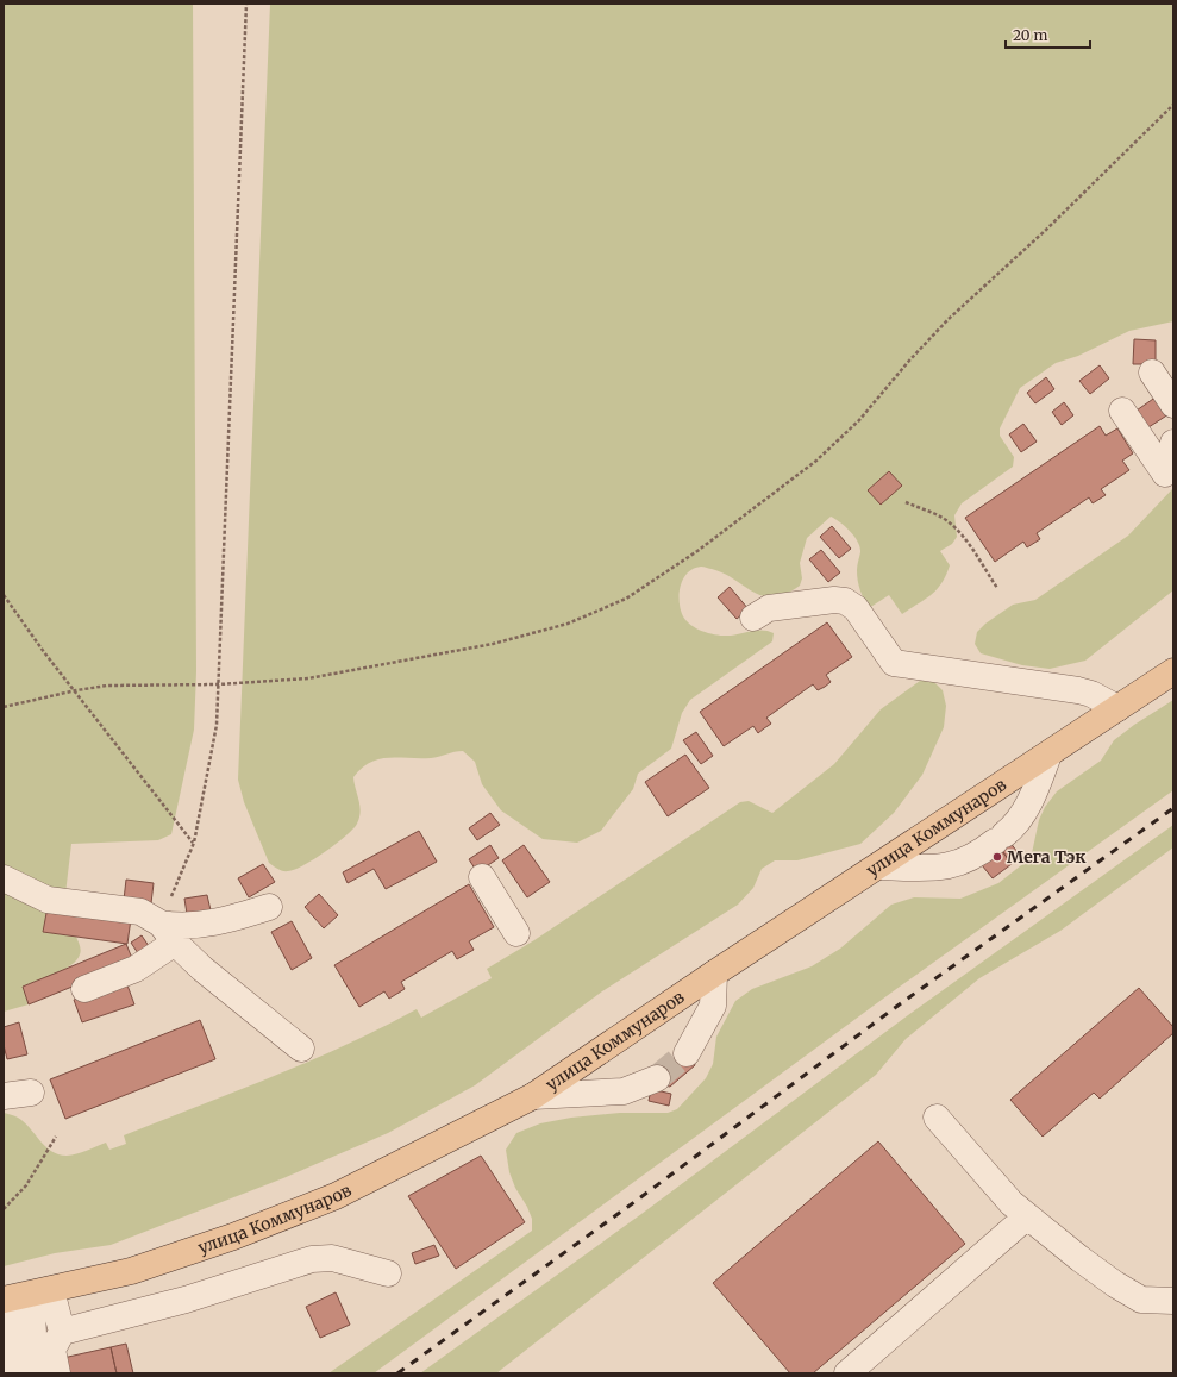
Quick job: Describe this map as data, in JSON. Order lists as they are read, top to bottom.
{
  "streets": {
    "main road": ["улица Коммунаров"]
  },
  "places": ["Мега Тэк"],
  "scale_bar": "20 m"
}
